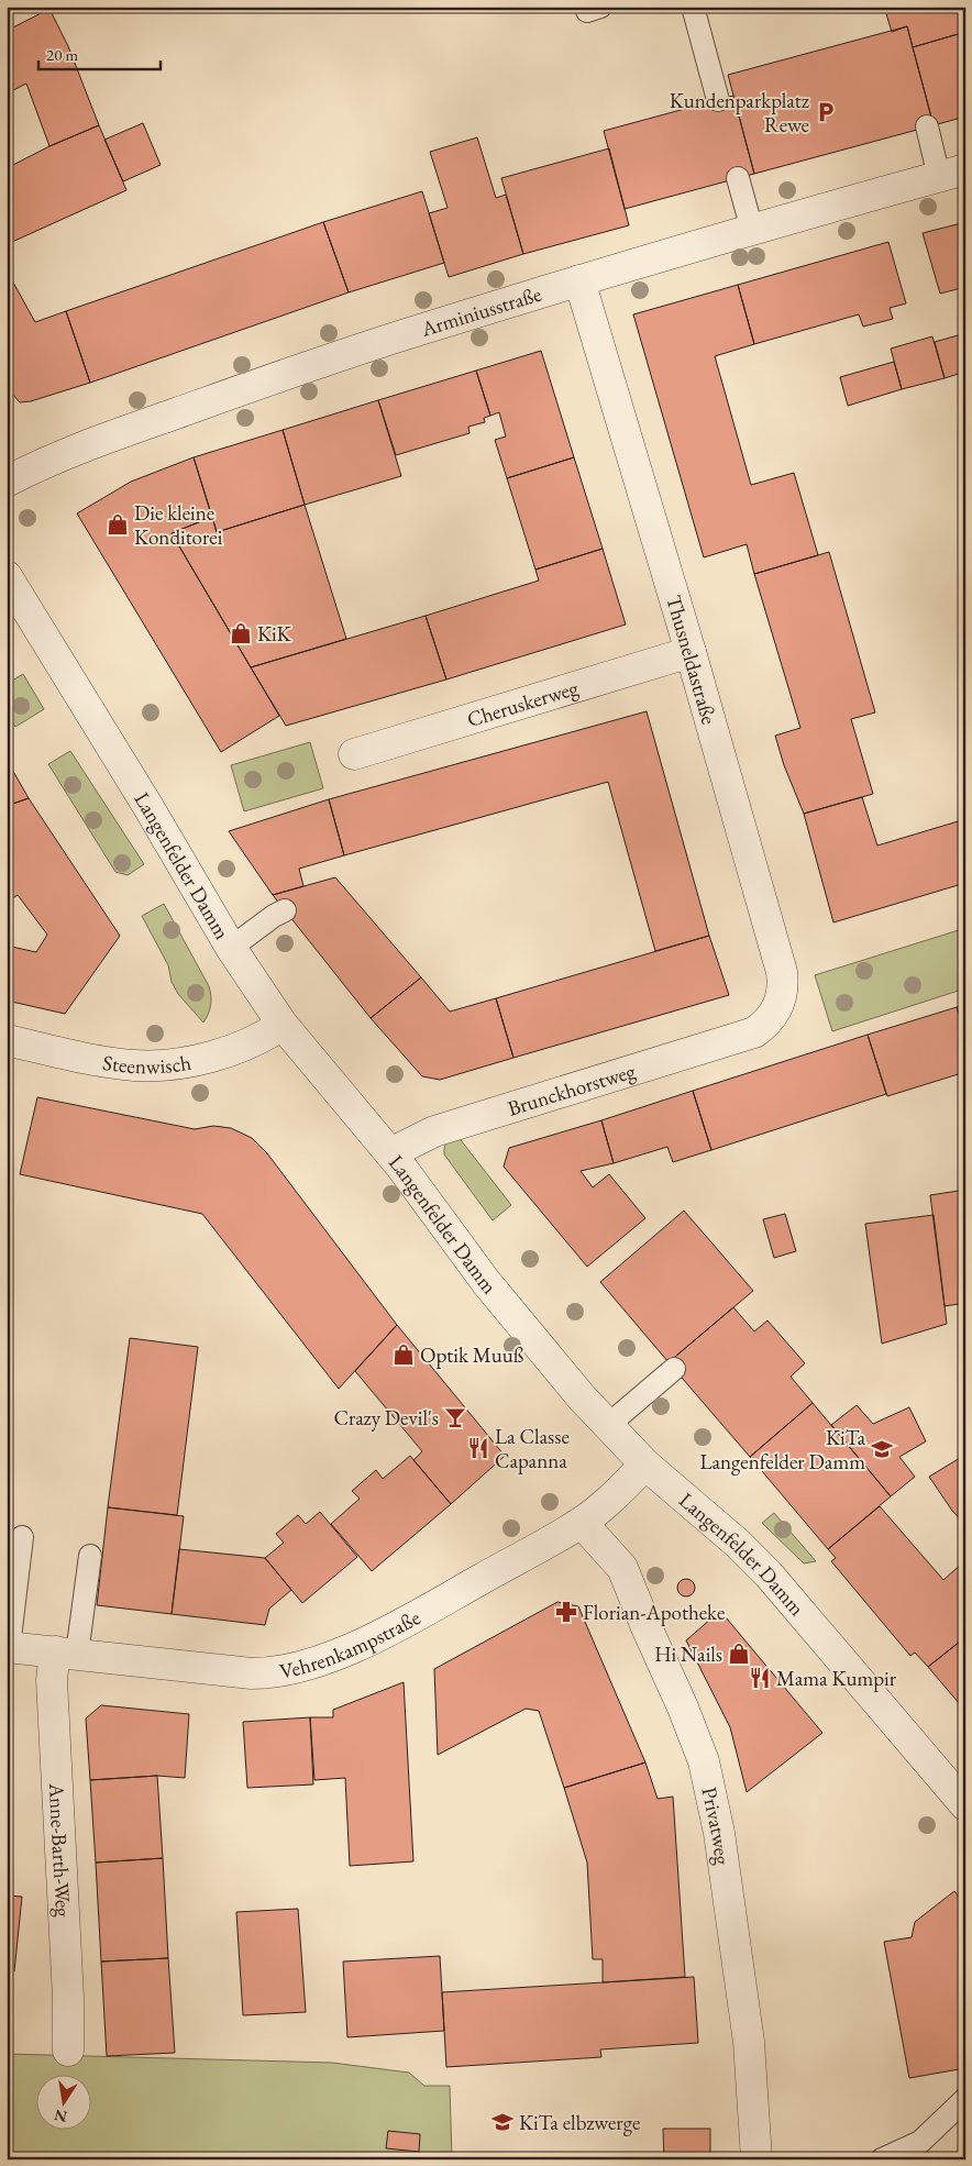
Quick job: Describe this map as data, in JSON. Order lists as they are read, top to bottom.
{
  "streets": {
    "street": [
      "Arminiusstraße",
      "Thusneldastraße",
      "Cheruskerweg",
      "Langenfelder Damm",
      "Steenwisch",
      "Brunckhorstweg",
      "Vehrenkampstraße",
      "Privatweg",
      "Anne-Barth-Weg"
    ]
  },
  "crossings": [
    ["Arminiusstraße", "Thusneldastraße"],
    ["Thusneldastraße", "Cheruskerweg"],
    ["Thusneldastraße", "Brunckhorstweg"],
    ["Langenfelder Damm", "Steenwisch"],
    ["Langenfelder Damm", "Brunckhorstweg"],
    ["Langenfelder Damm", "Vehrenkampstraße"],
    ["Vehrenkampstraße", "Privatweg"],
    ["Vehrenkampstraße", "Anne-Barth-Weg"]
  ],
  "places": {
    "parking": ["Kundenparkplatz Rewe"],
    "shop": [
      "Die kleine Konditorei",
      "KiK",
      "Optik Muuß",
      "Hi Nails"
    ],
    "bar": ["Crazy Devil's"],
    "restaurant": ["La Classe Capanna", "Mama Kumpir"],
    "school or university": ["KiTa Langenfelder Damm", "KiTa elbzwerge"],
    "pharmacy": ["Florian-Apotheke"]
  },
  "scale_bar": "20 m",
  "north": "bottom"
}
